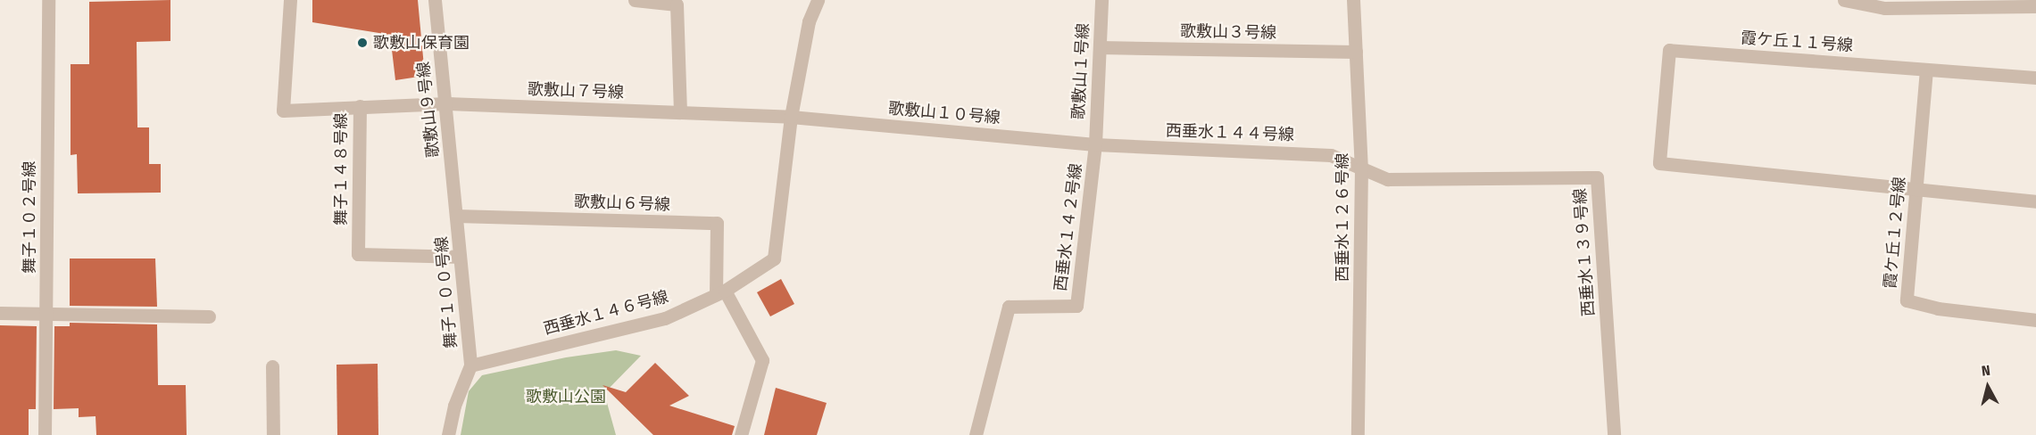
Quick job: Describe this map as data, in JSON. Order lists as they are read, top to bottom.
{
  "streets": {
    "street": [
      "歌敷山３号線",
      "霞ケ丘１１号線",
      "歌敷山１号線",
      "歌敷山７号線",
      "歌敷山９号線",
      "歌敷山１０号線",
      "西垂水１４４号線",
      "舞子１４８号線",
      "歌敷山６号線",
      "舞子１０２号線",
      "西垂水１２６号線",
      "西垂水１４２号線",
      "霞ケ丘１２号線",
      "西垂水１３９号線",
      "舞子１００号線",
      "西垂水１４６号線"
    ]
  },
  "crossings": [
    ["歌敷山３号線", "歌敷山１号線"],
    ["歌敷山３号線", "西垂水１２６号線"],
    ["霞ケ丘１１号線", "霞ケ丘１２号線"],
    ["歌敷山１号線", "歌敷山１０号線"],
    ["歌敷山１号線", "西垂水１４４号線"],
    ["歌敷山１号線", "西垂水１４２号線"],
    ["歌敷山７号線", "歌敷山９号線"],
    ["歌敷山７号線", "歌敷山１０号線"],
    ["歌敷山７号線", "舞子１４８号線"],
    ["歌敷山７号線", "西垂水１４６号線"],
    ["歌敷山９号線", "歌敷山６号線"],
    ["歌敷山９号線", "舞子１００号線"],
    ["歌敷山１０号線", "西垂水１４４号線"],
    ["歌敷山１０号線", "西垂水１４２号線"],
    ["歌敷山１０号線", "西垂水１４６号線"],
    ["西垂水１４４号線", "西垂水１２６号線"],
    ["西垂水１４４号線", "西垂水１４２号線"],
    ["西垂水１４４号線", "西垂水１３９号線"],
    ["舞子１４８号線", "舞子１００号線"],
    ["歌敷山６号線", "舞子１００号線"],
    ["歌敷山６号線", "西垂水１４６号線"],
    ["西垂水１２６号線", "西垂水１３９号線"],
    ["舞子１００号線", "西垂水１４６号線"]
  ],
  "parks": ["歌敷山公園"],
  "places": ["歌敷山保育園"],
  "north": "top"
}
